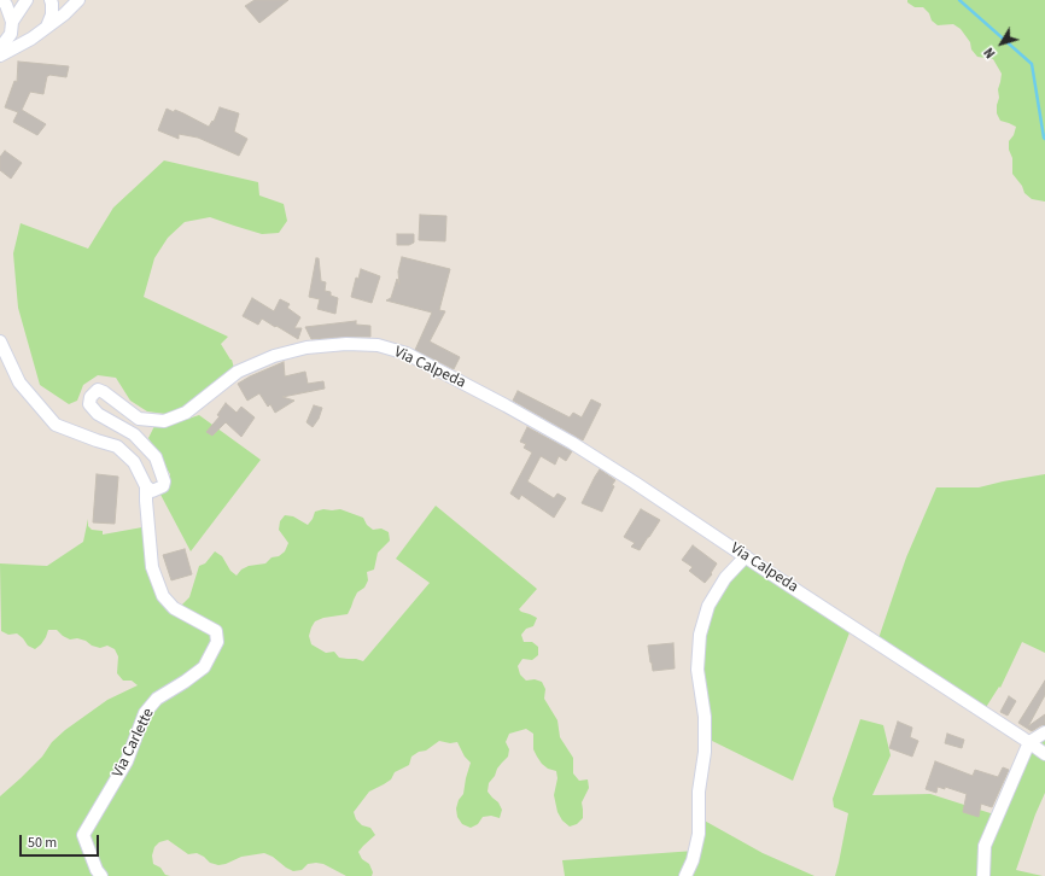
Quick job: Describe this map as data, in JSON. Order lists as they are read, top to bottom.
{
  "streets": {
    "street": ["Via Calpeda", "Via Carlette"]
  },
  "crossings": [
    ["Via Calpeda", "Via Carlette"]
  ],
  "scale_bar": "50 m",
  "north": "bottom left"
}
